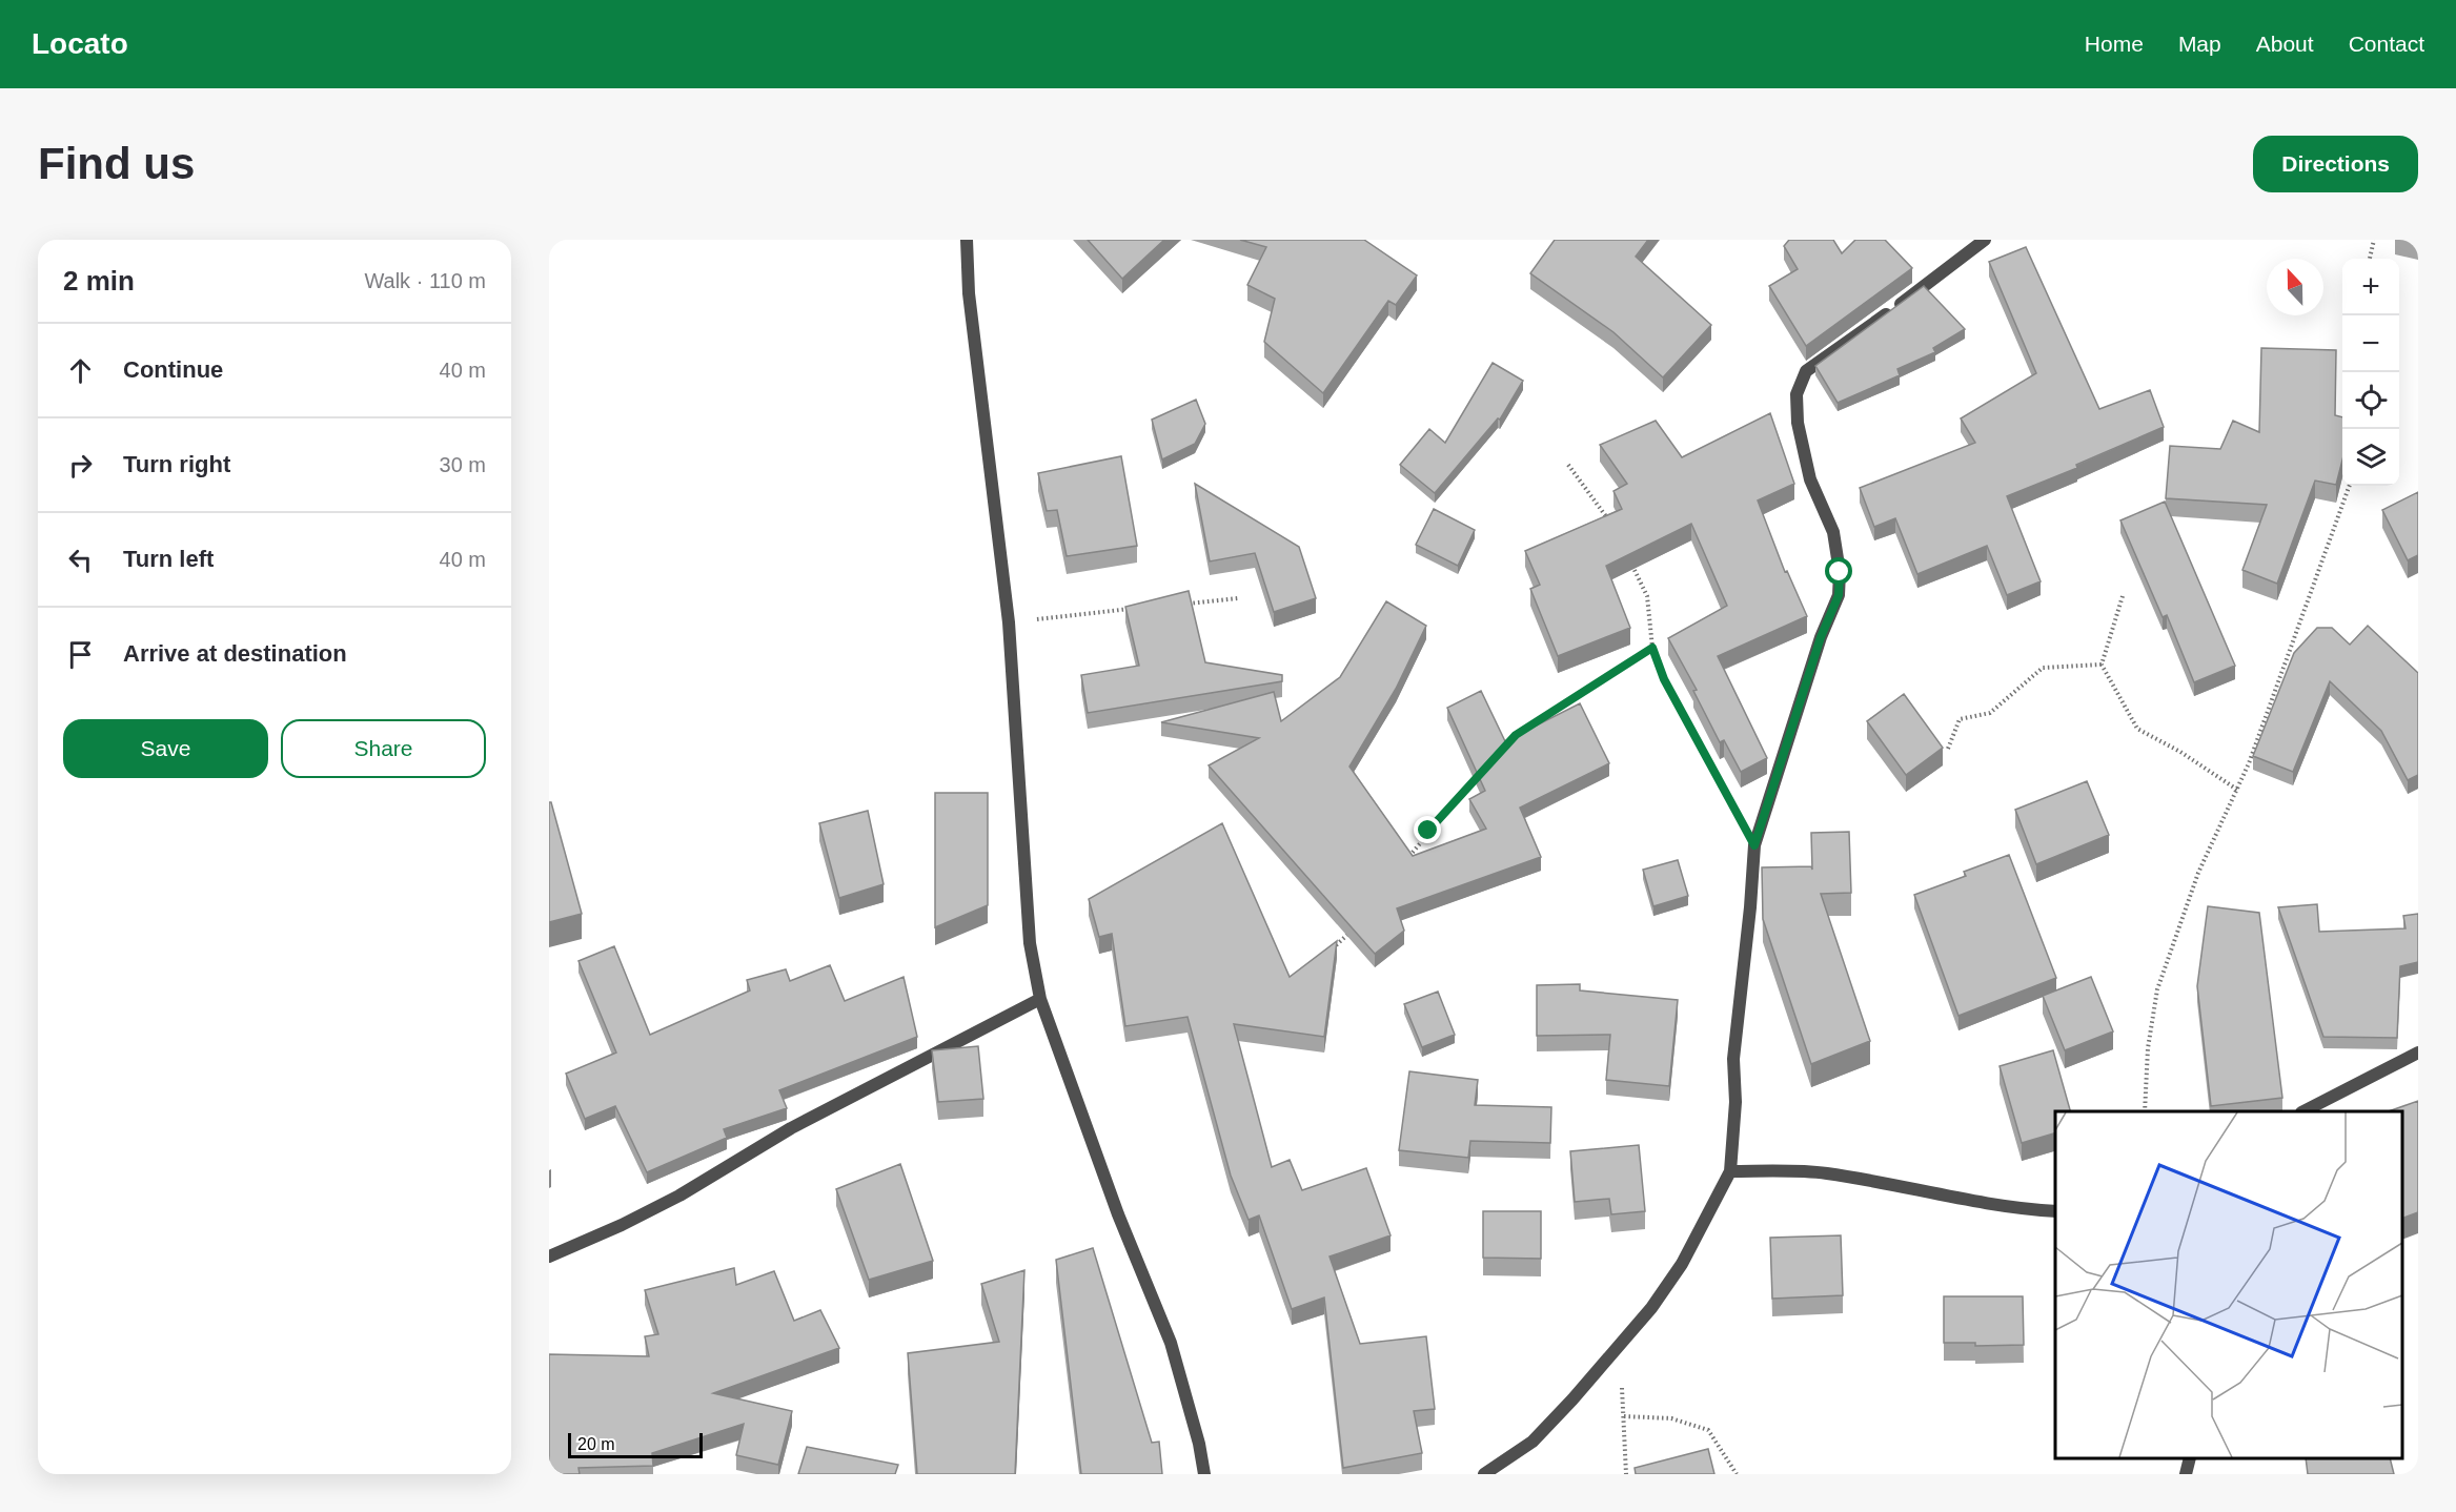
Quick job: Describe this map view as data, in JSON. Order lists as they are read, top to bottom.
{
  "scale_bar": "20 m",
  "north": "top",
  "page": {
    "header": "Locato",
    "nav": [
      "Home",
      "Map",
      "About",
      "Contact"
    ],
    "buttons": [
      "Directions",
      ["Save", "Share"]
    ],
    "title": "Find us",
    "heading": ["2 min", "Walk · 110 m"],
    "map_buttons": ["+", "−"],
    "list": [
      ["Continue", "40 m"],
      ["Turn right", "30 m"],
      ["Turn left", "40 m"],
      "Arrive at destination"
    ],
    "scale": "20 m"
  }
}
